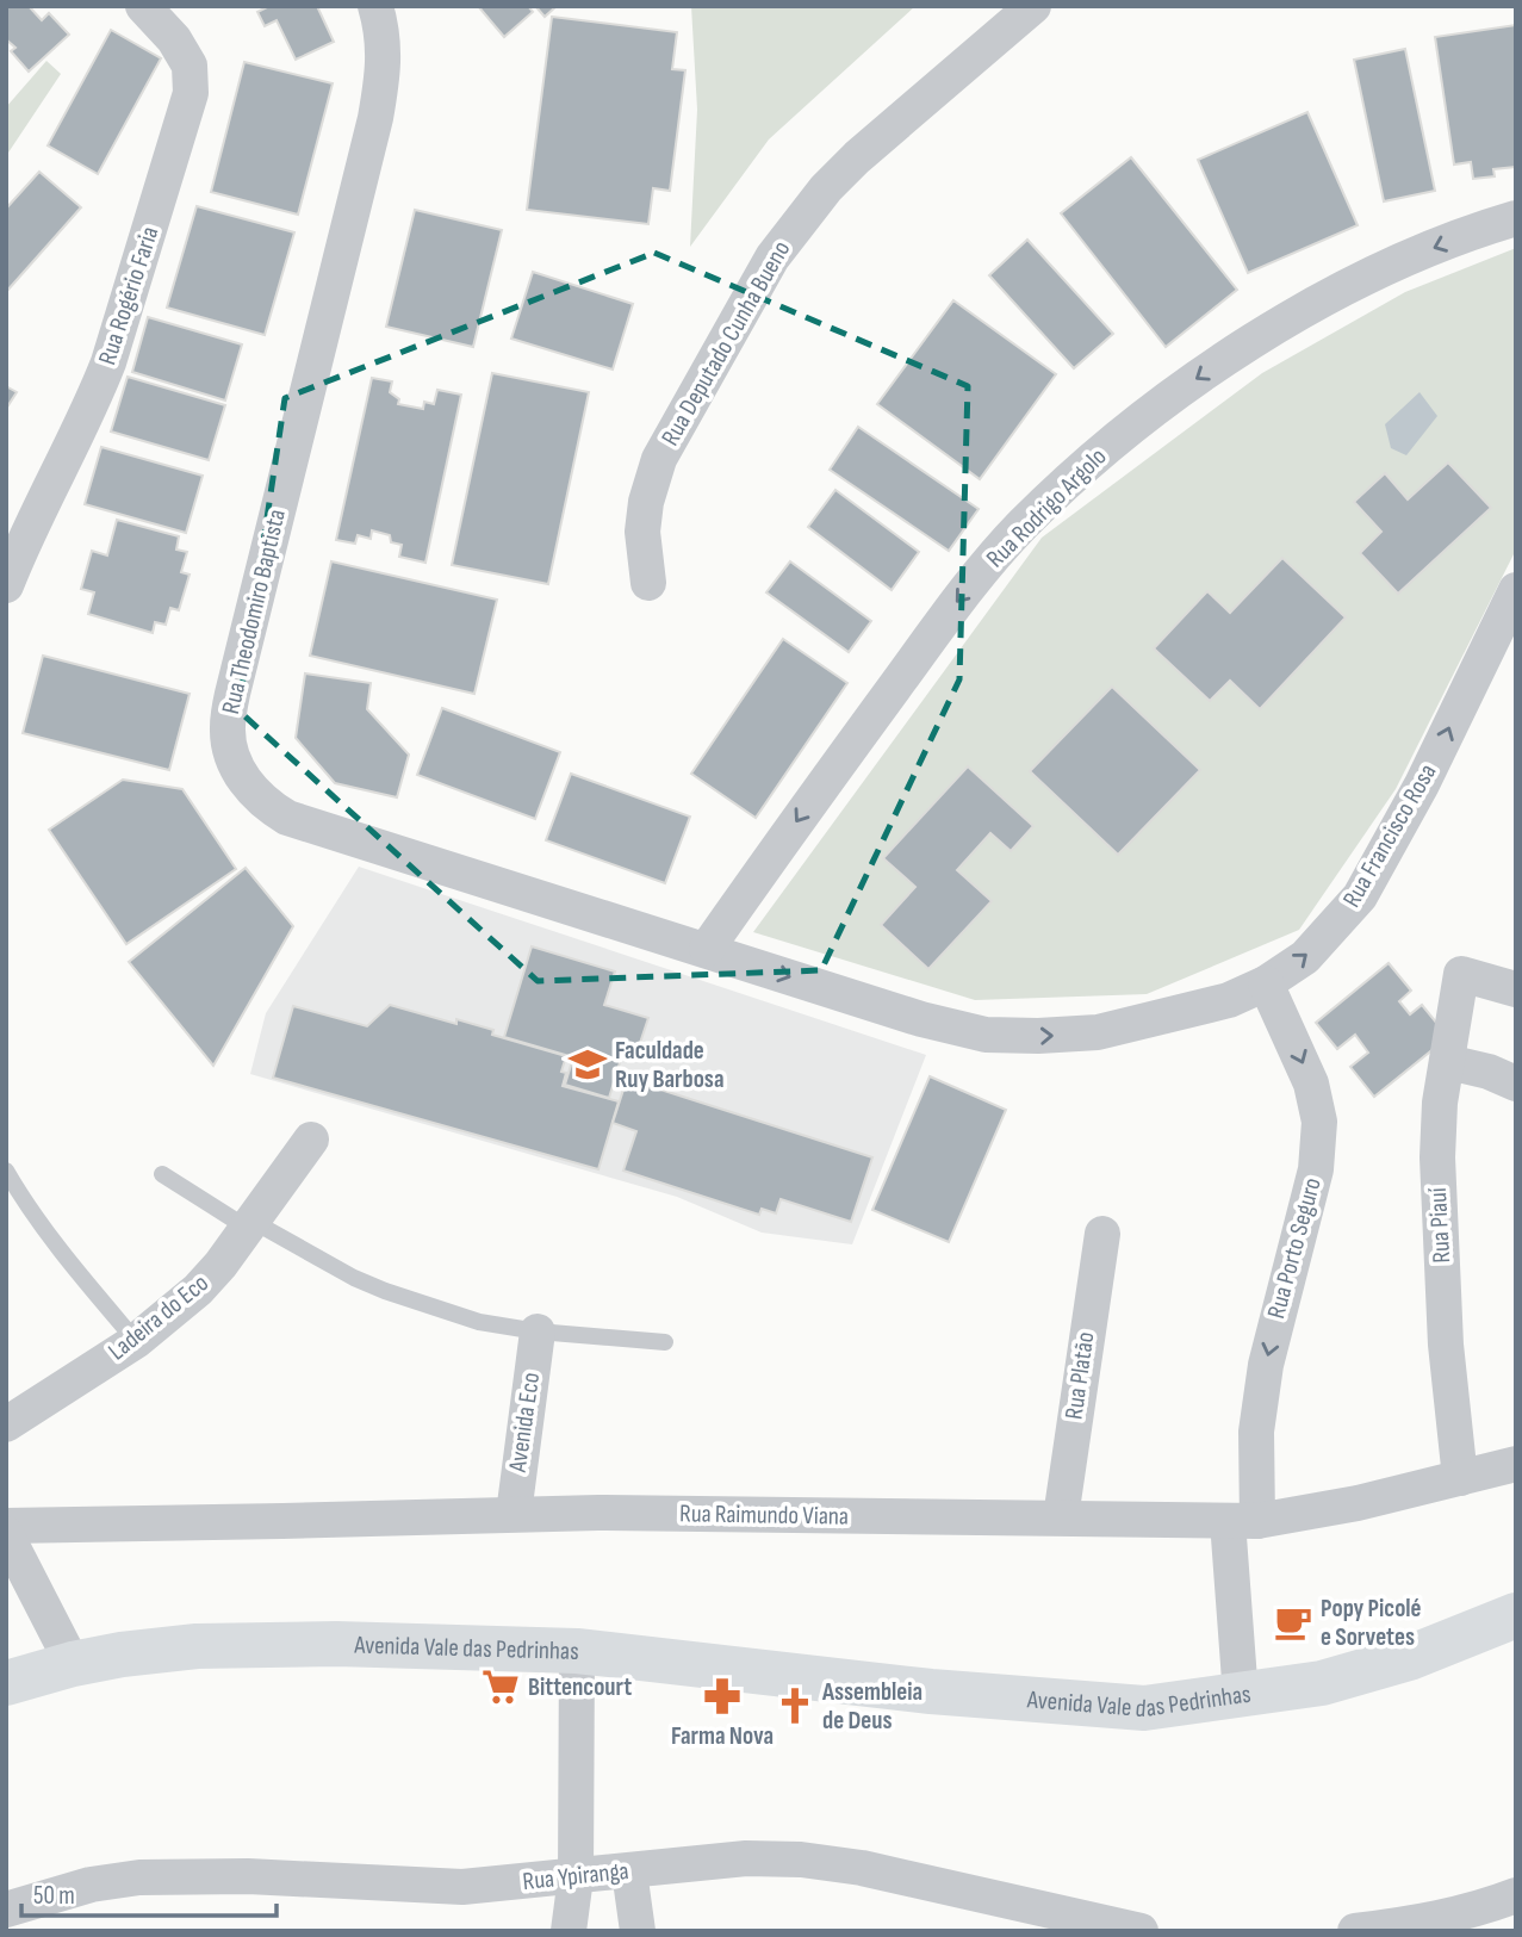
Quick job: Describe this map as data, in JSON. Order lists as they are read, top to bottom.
{
  "streets": {
    "street": [
      "Rua Rogério Faria",
      "Rua Deputado Cunha Bueno",
      "Rua Rodrigo Argolo",
      "Rua Theodomiro Baptista",
      "Rua Francisco Rosa",
      "Rua Piauí",
      "Rua Porto Seguro",
      "Ladeira do Eco",
      "Rua Platão",
      "Avenida Eco",
      "Rua Raimundo Viana",
      "Avenida Vale das Pedrinhas",
      "Rua Ypiranga"
    ]
  },
  "crossings": [
    ["Rua Rodrigo Argolo", "Rua Theodomiro Baptista"],
    ["Rua Rodrigo Argolo", "Rua Francisco Rosa"],
    ["Rua Theodomiro Baptista", "Rua Francisco Rosa"],
    ["Rua Francisco Rosa", "Rua Porto Seguro"],
    ["Rua Piauí", "Rua Raimundo Viana"],
    ["Rua Porto Seguro", "Rua Raimundo Viana"],
    ["Rua Porto Seguro", "Avenida Vale das Pedrinhas"],
    ["Rua Platão", "Rua Raimundo Viana"],
    ["Avenida Eco", "Rua Raimundo Viana"]
  ],
  "one_way": ["Rua Rodrigo Argolo", "Rua Francisco Rosa", "Rua Porto Seguro"],
  "places": {
    "school or university": ["Faculdade Ruy Barbosa"],
    "cafe": ["Popy Picolé e Sorvetes"],
    "supermarket": ["Bittencourt"],
    "pharmacy": ["Farma Nova"],
    "church": ["Assembleia de Deus"]
  },
  "scale_bar": "50 m"
}
